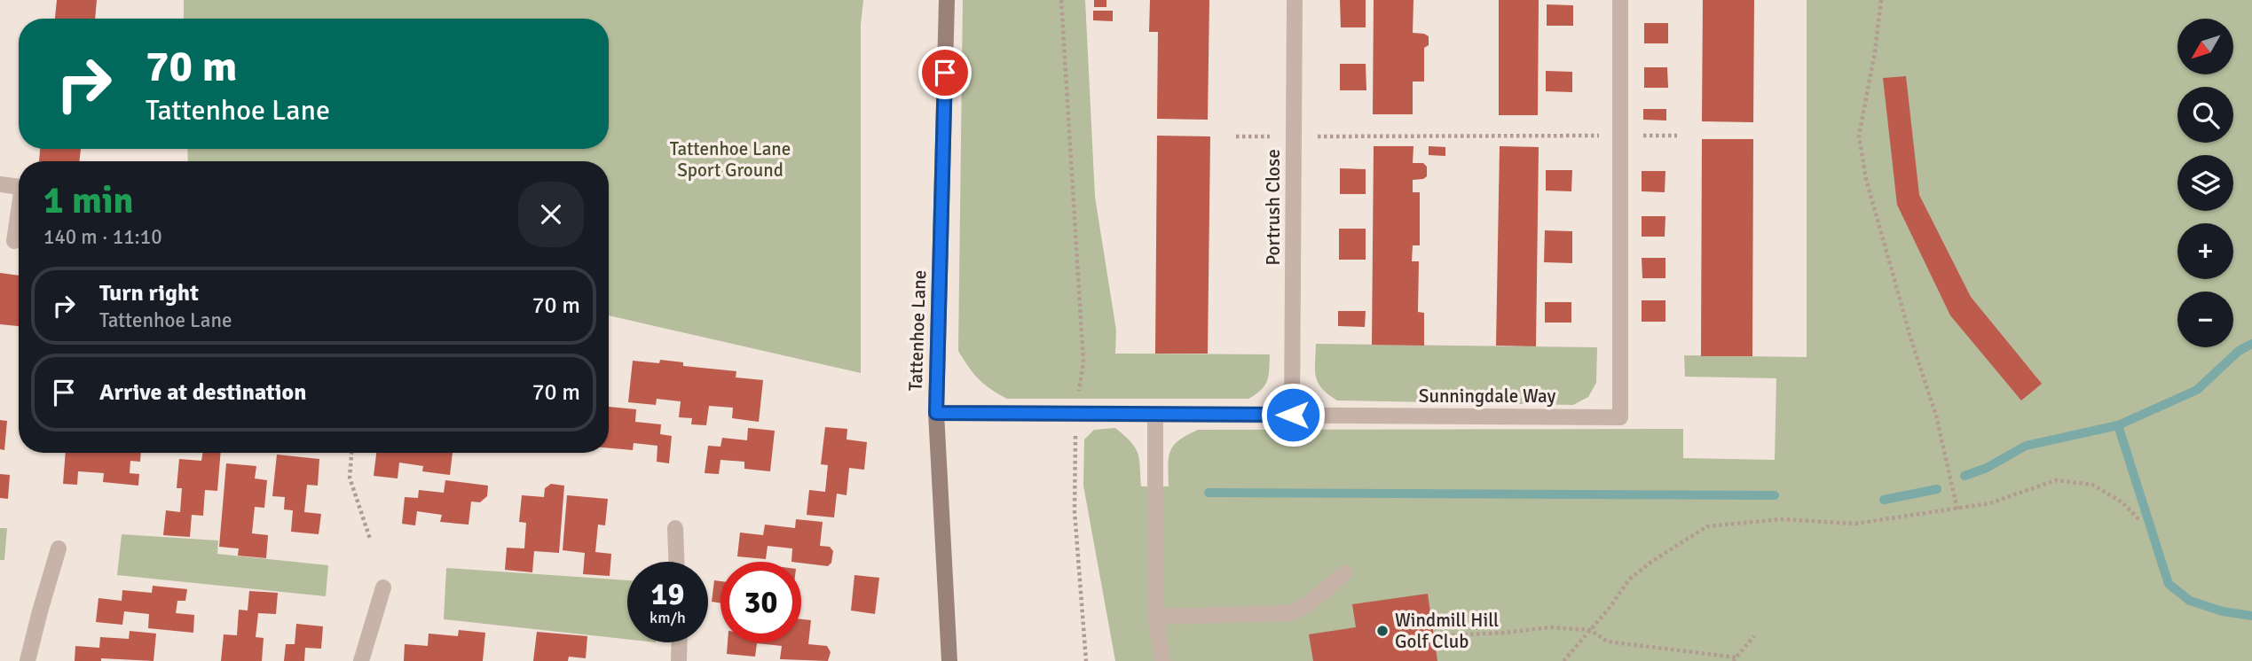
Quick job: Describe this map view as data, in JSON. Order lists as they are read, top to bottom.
{
  "streets": {
    "street": ["Portrush Close", "Tattenhoe Lane", "Sunningdale Way"]
  },
  "crossings": [
    ["Portrush Close", "Sunningdale Way"],
    ["Tattenhoe Lane", "Sunningdale Way"]
  ],
  "parks": ["Tattenhoe Lane Sport Ground"],
  "places": ["Windmill Hill Golf Club"],
  "north": "bottom left",
  "page": {
    "map_buttons": ["+", "−"],
    "turn": ["70 m", "Tattenhoe Lane"],
    "heading": ["1 min", "140 m · 11:10"],
    "list": [
      {
        "name": "Turn right",
        "note": "Tattenhoe Lane",
        "value": "70 m"
      },
      {
        "name": "Arrive at destination",
        "value": "70 m"
      }
    ],
    "speed": "19 km/h",
    "limit": "30"
  }
}
